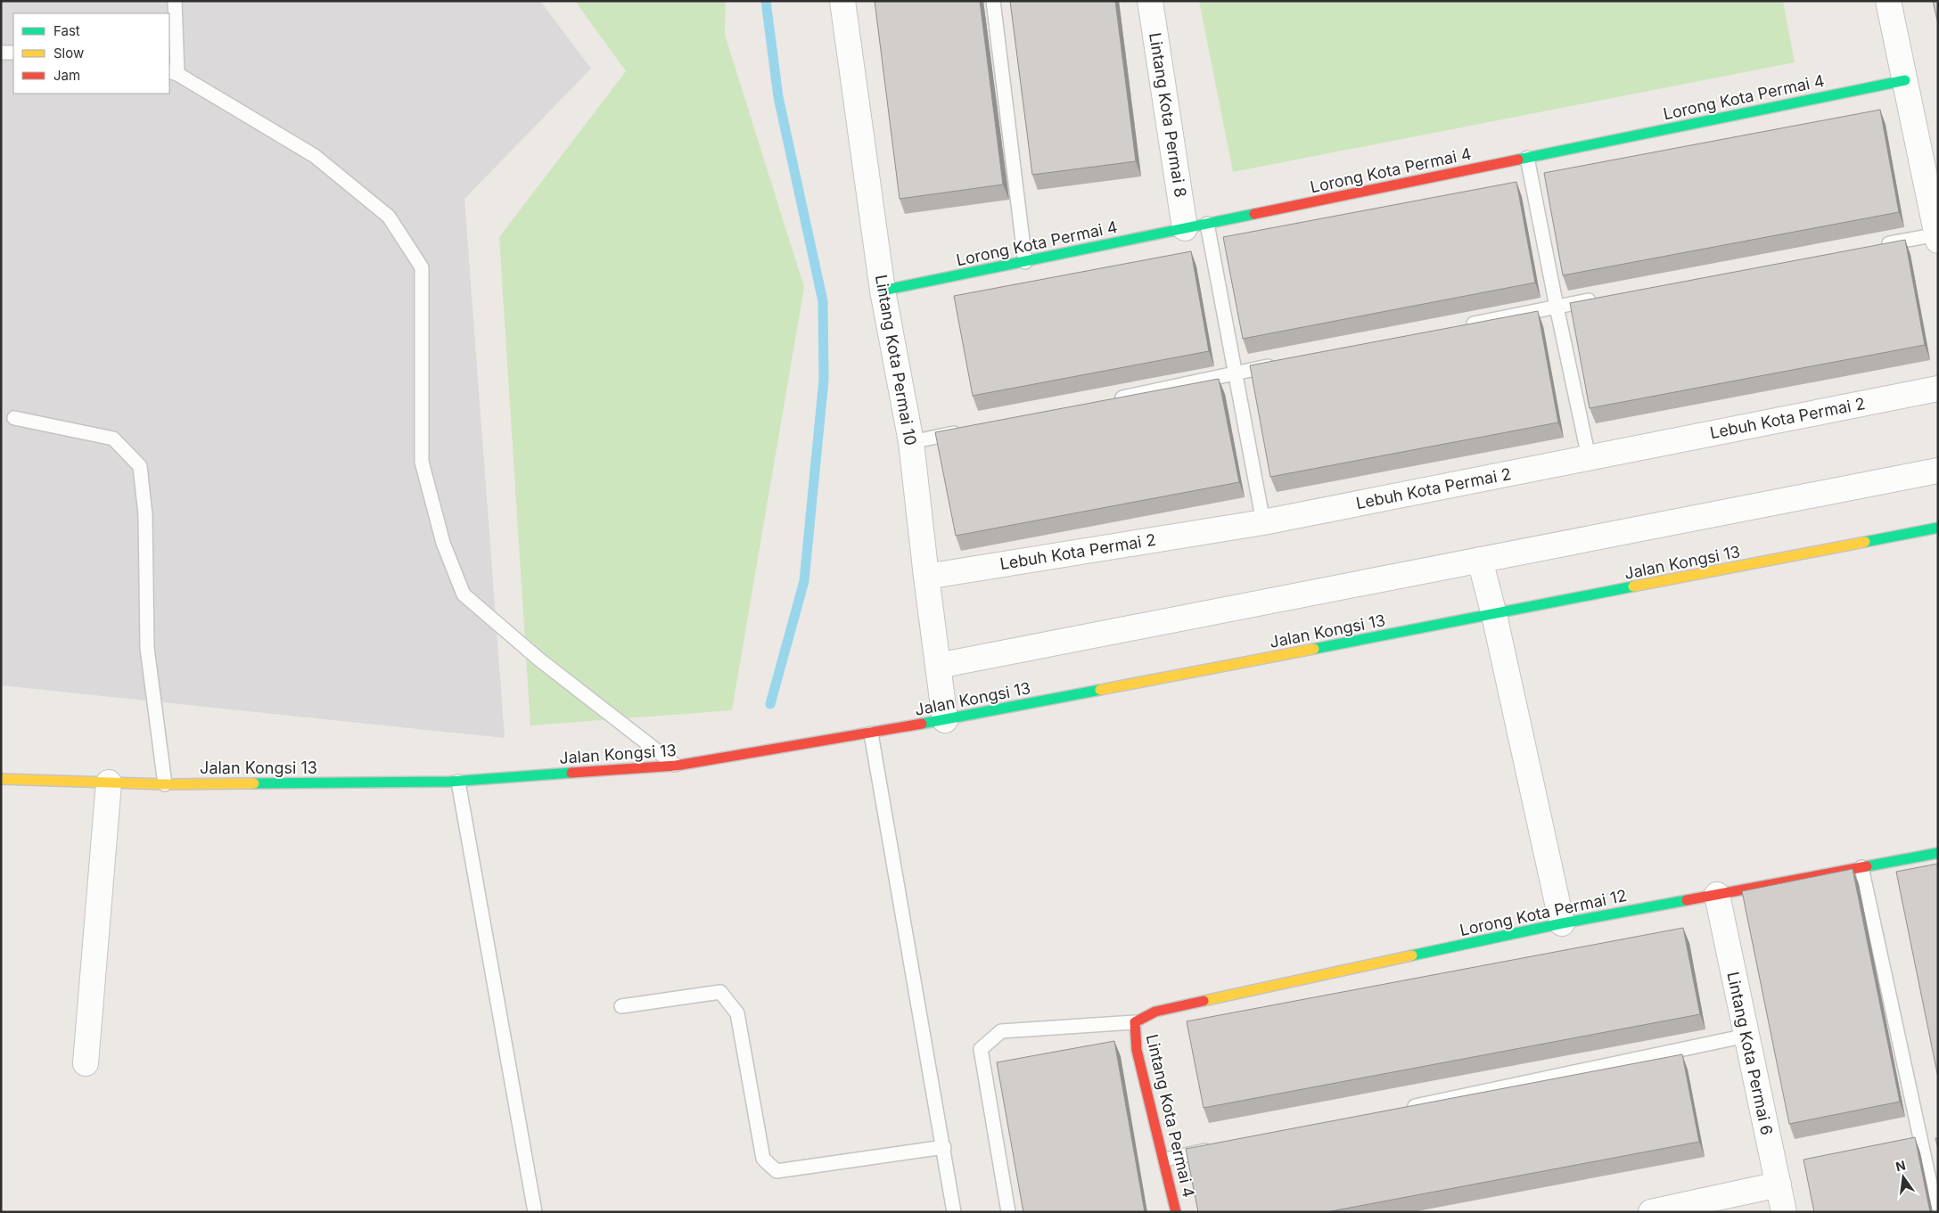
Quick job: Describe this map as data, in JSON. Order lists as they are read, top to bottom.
{
  "streets": {
    "street": [
      "Lorong Kota Permai 4",
      "Lintang Kota Permai 8",
      "Lintang Kota Permai 10",
      "Lebuh Kota Permai 2",
      "Jalan Kongsi 13",
      "Lorong Kota Permai 12",
      "Lintang Kota Permai 6",
      "Lintang Kota Permai 4"
    ]
  },
  "crossings": [
    ["Lorong Kota Permai 4", "Lintang Kota Permai 8"],
    ["Lorong Kota Permai 4", "Lintang Kota Permai 10"],
    ["Lintang Kota Permai 10", "Lebuh Kota Permai 2"],
    ["Lintang Kota Permai 10", "Jalan Kongsi 13"],
    ["Lorong Kota Permai 12", "Lintang Kota Permai 6"],
    ["Lorong Kota Permai 12", "Lintang Kota Permai 4"]
  ],
  "legend": ["Fast", "Slow", "Jam"],
  "north": "top"
}
